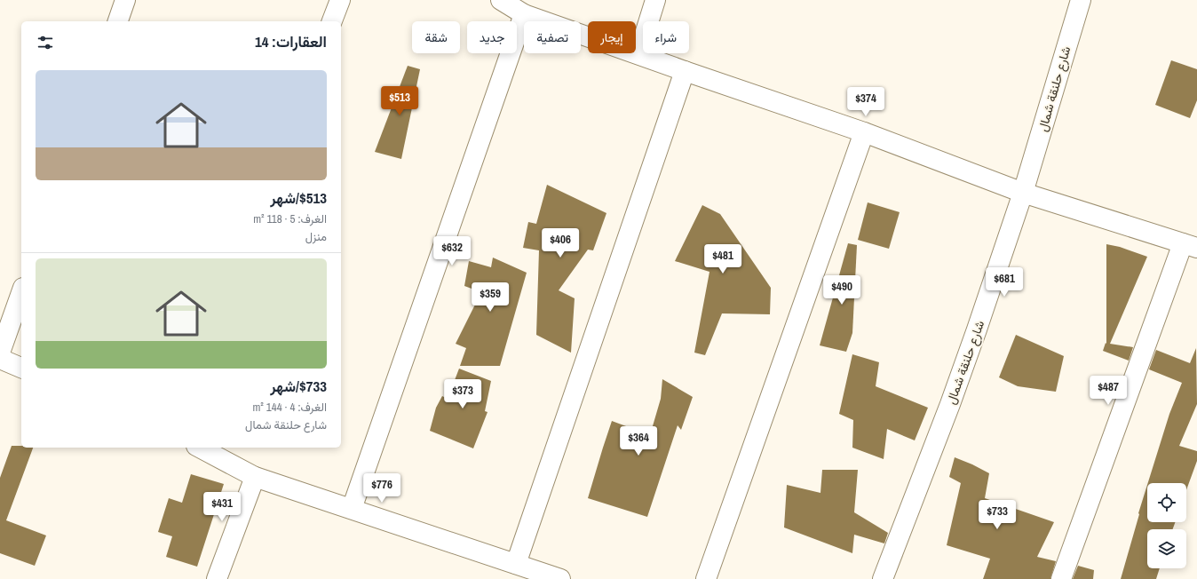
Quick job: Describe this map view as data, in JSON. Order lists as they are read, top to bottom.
{
  "streets": {
    "street": ["شارع حلنقة شمال"]
  },
  "page": {
    "chip": [
      "شراء",
      "إيجار",
      "تصفية",
      "جديد",
      "شقة"
    ],
    "heading": "العقارات: 14",
    "list": [
      {
        "name": "$513/شهر",
        "note": "الغرف: 5 · 118 m² · منزل"
      },
      {
        "name": "$733/شهر",
        "note": "الغرف: 4 · 144 m² · شارع حلنقة شمال"
      }
    ],
    "price": [
      "$513",
      "$374",
      "$406",
      "$632",
      "$481",
      "$681",
      "$490",
      "$359",
      "$487",
      "$373",
      "$364",
      "$776",
      "$431",
      "$733"
    ]
  }
}
